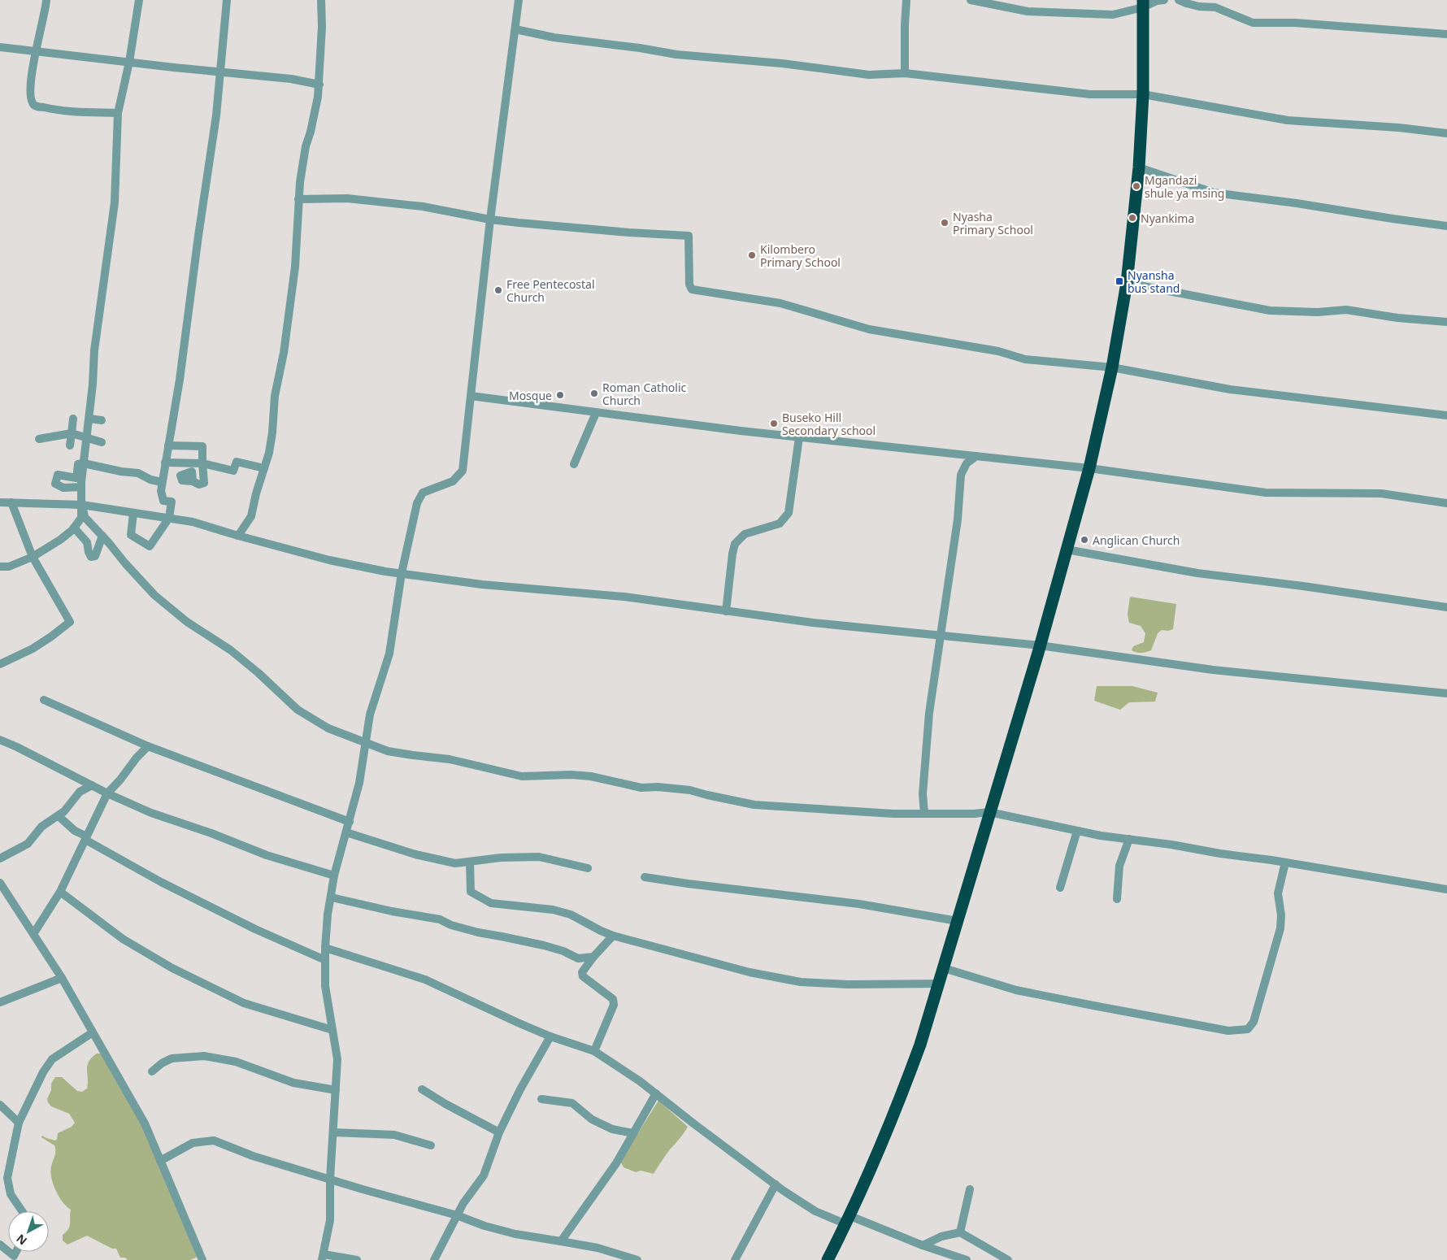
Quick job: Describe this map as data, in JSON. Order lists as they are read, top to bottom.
{
  "places": {
    "other": [
      "Mgandazi shule ya msing",
      "Nyankima",
      "Nyasha Primary School",
      "Kilombero Primary School",
      "Free Pentecostal Church",
      "Roman Catholic Church",
      "Mosque",
      "Buseko Hill Secondary school",
      "Anglican Church"
    ],
    "transit": ["Nyansha bus stand"]
  },
  "north": "bottom left"
}
